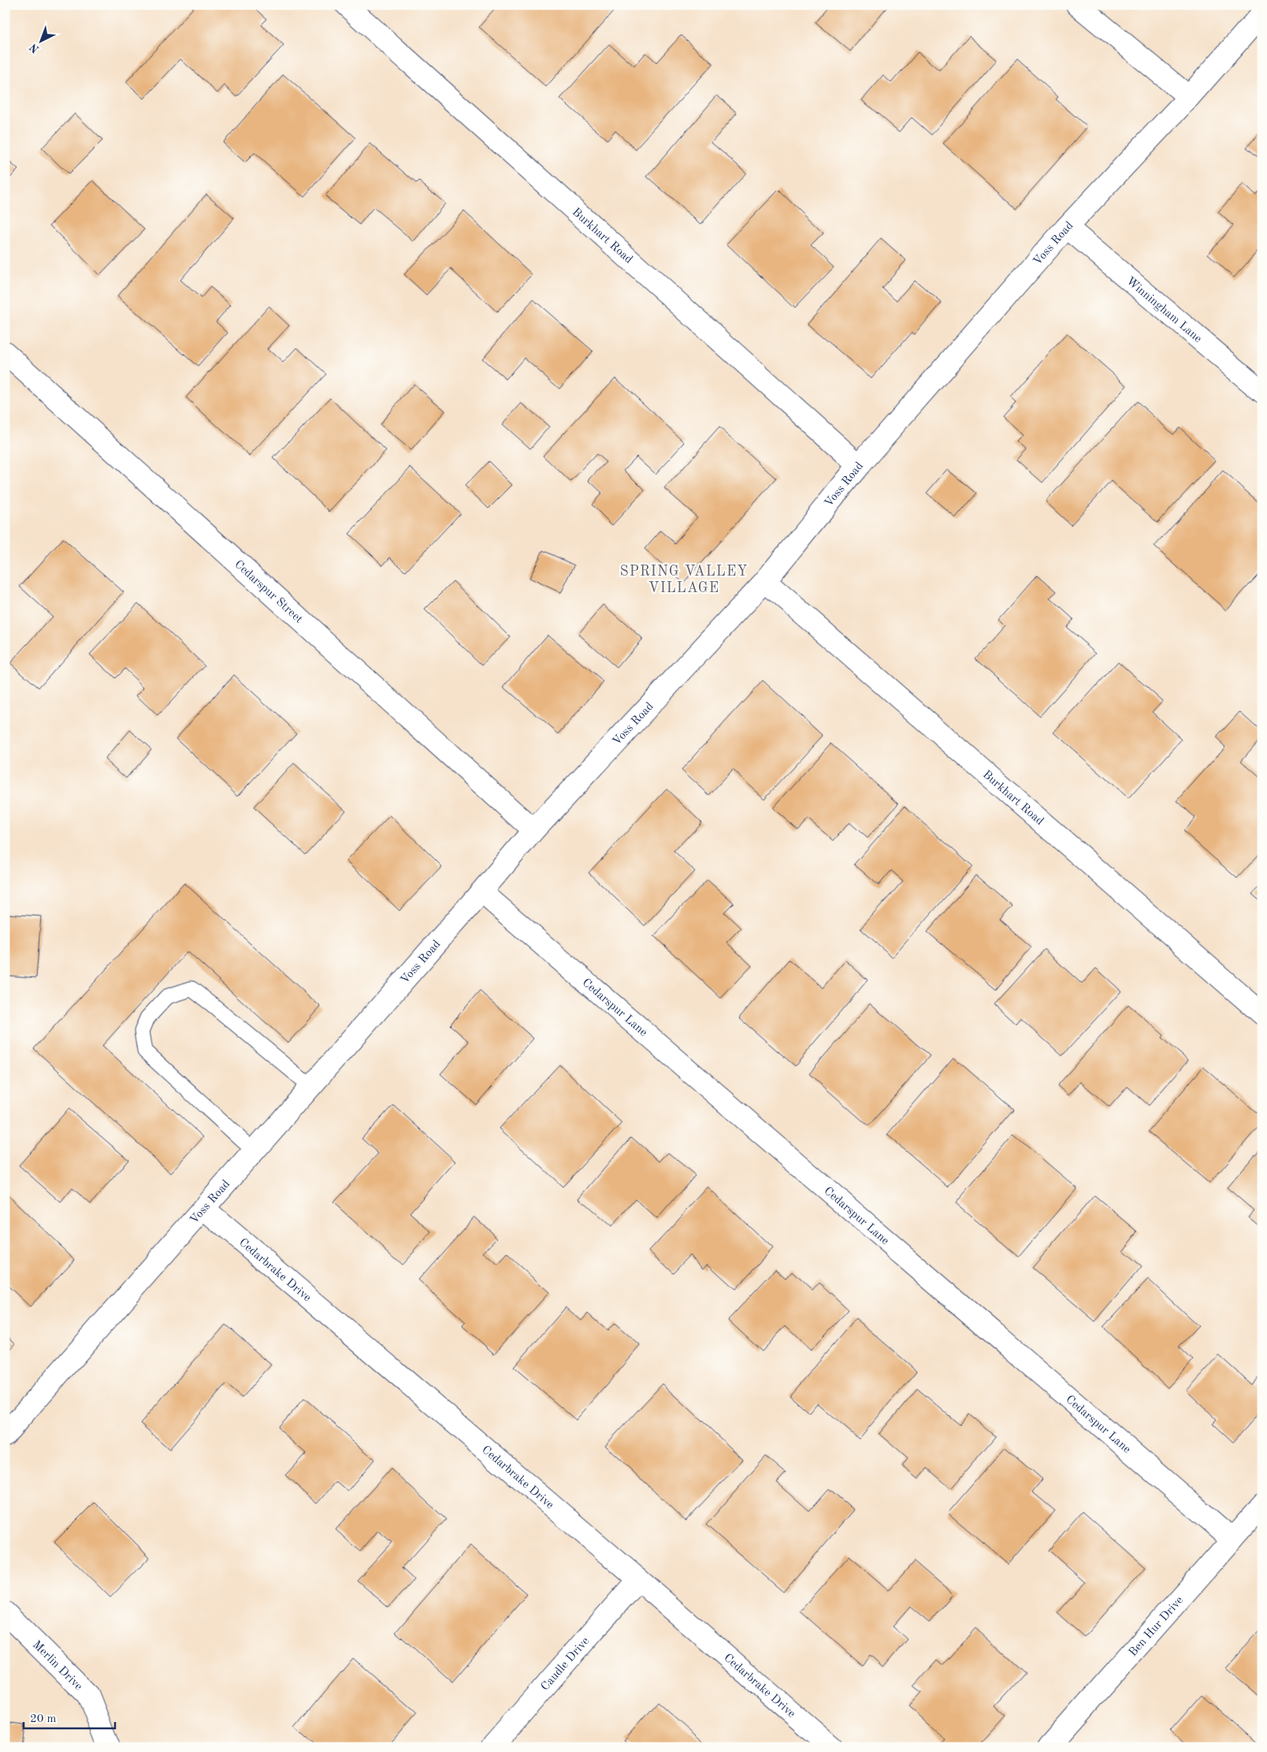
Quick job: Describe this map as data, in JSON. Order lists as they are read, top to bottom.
{
  "streets": {
    "street": [
      "Burkhart Road",
      "Voss Road",
      "Winningham Lane",
      "Cedarspur Street",
      "Cedarspur Lane",
      "Cedarbrake Drive",
      "Ben Hur Drive",
      "Caudle Drive",
      "Merlin Drive"
    ]
  },
  "crossings": [
    ["Burkhart Road", "Voss Road"],
    ["Voss Road", "Winningham Lane"],
    ["Voss Road", "Cedarspur Street"],
    ["Voss Road", "Cedarspur Lane"],
    ["Voss Road", "Cedarbrake Drive"],
    ["Cedarspur Lane", "Ben Hur Drive"],
    ["Cedarbrake Drive", "Caudle Drive"]
  ],
  "districts": ["SPRING VALLEY VILLAGE"],
  "scale_bar": "20 m",
  "north": "bottom left"
}
